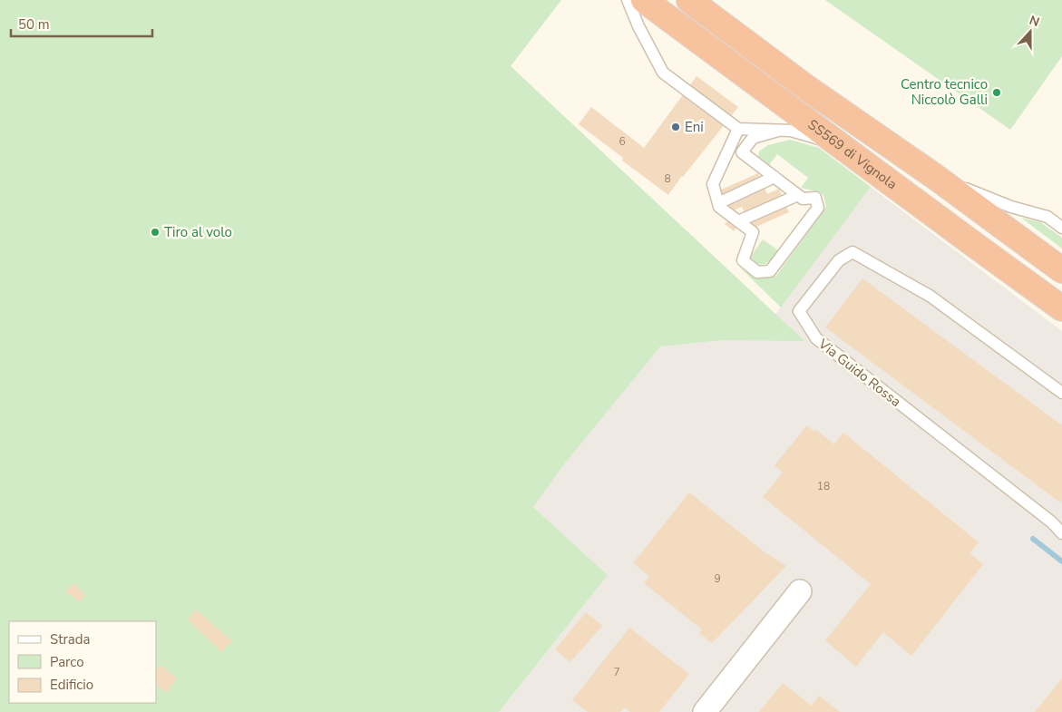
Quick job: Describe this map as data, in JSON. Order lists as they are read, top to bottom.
{
  "streets": {
    "highway": ["SS569 di Vignola"],
    "lane": ["Via Guido Rossa"]
  },
  "places": ["Centro tecnico Niccolò Galli", "Eni", "Tiro al volo"],
  "house_numbers": [
    "6",
    "8",
    "18",
    "9",
    "7"
  ],
  "legend": ["Strada", "Parco", "Edificio"],
  "scale_bar": "50 m",
  "north": "top"
}
